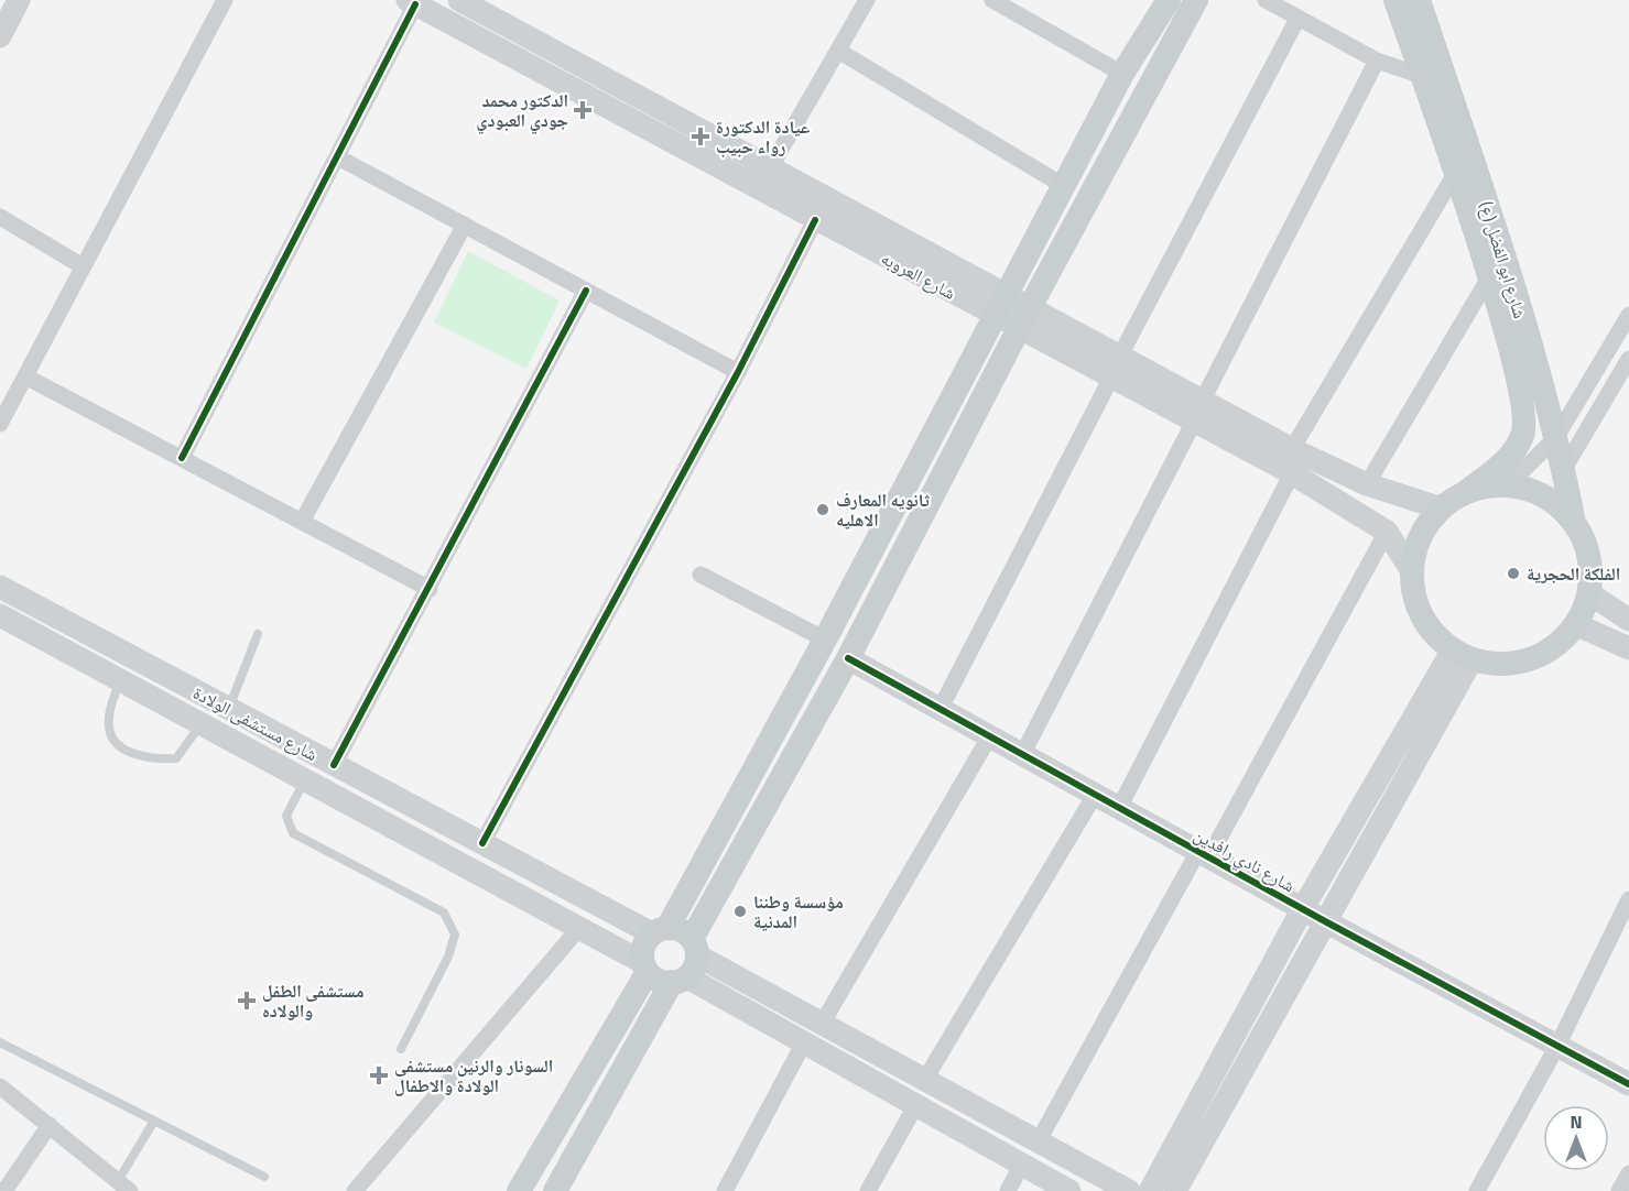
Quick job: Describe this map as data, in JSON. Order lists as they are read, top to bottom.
{
  "streets": {
    "main road": [
      "شارع ابو الفضل (ع)",
      "شارع العروبه",
      "شارع مستشفى الولادة",
      "شارع نادي رافدين"
    ]
  },
  "crossings": [
    ["شارع ابو الفضل (ع)", "شارع العروبه"]
  ],
  "places": {
    "health": [
      "الدكتور محمد جودي العبودي",
      "عيادة الدكتورة رواء حبيب",
      "مستشفى الطفل والولاده",
      "السونار والرنين مستشفى الولادة والاطفال"
    ],
    "other": ["ثانويه المعارف الاهليه", "الفلكة الحجرية", "مؤسسة وطننا المدنية"]
  },
  "north": "top"
}
